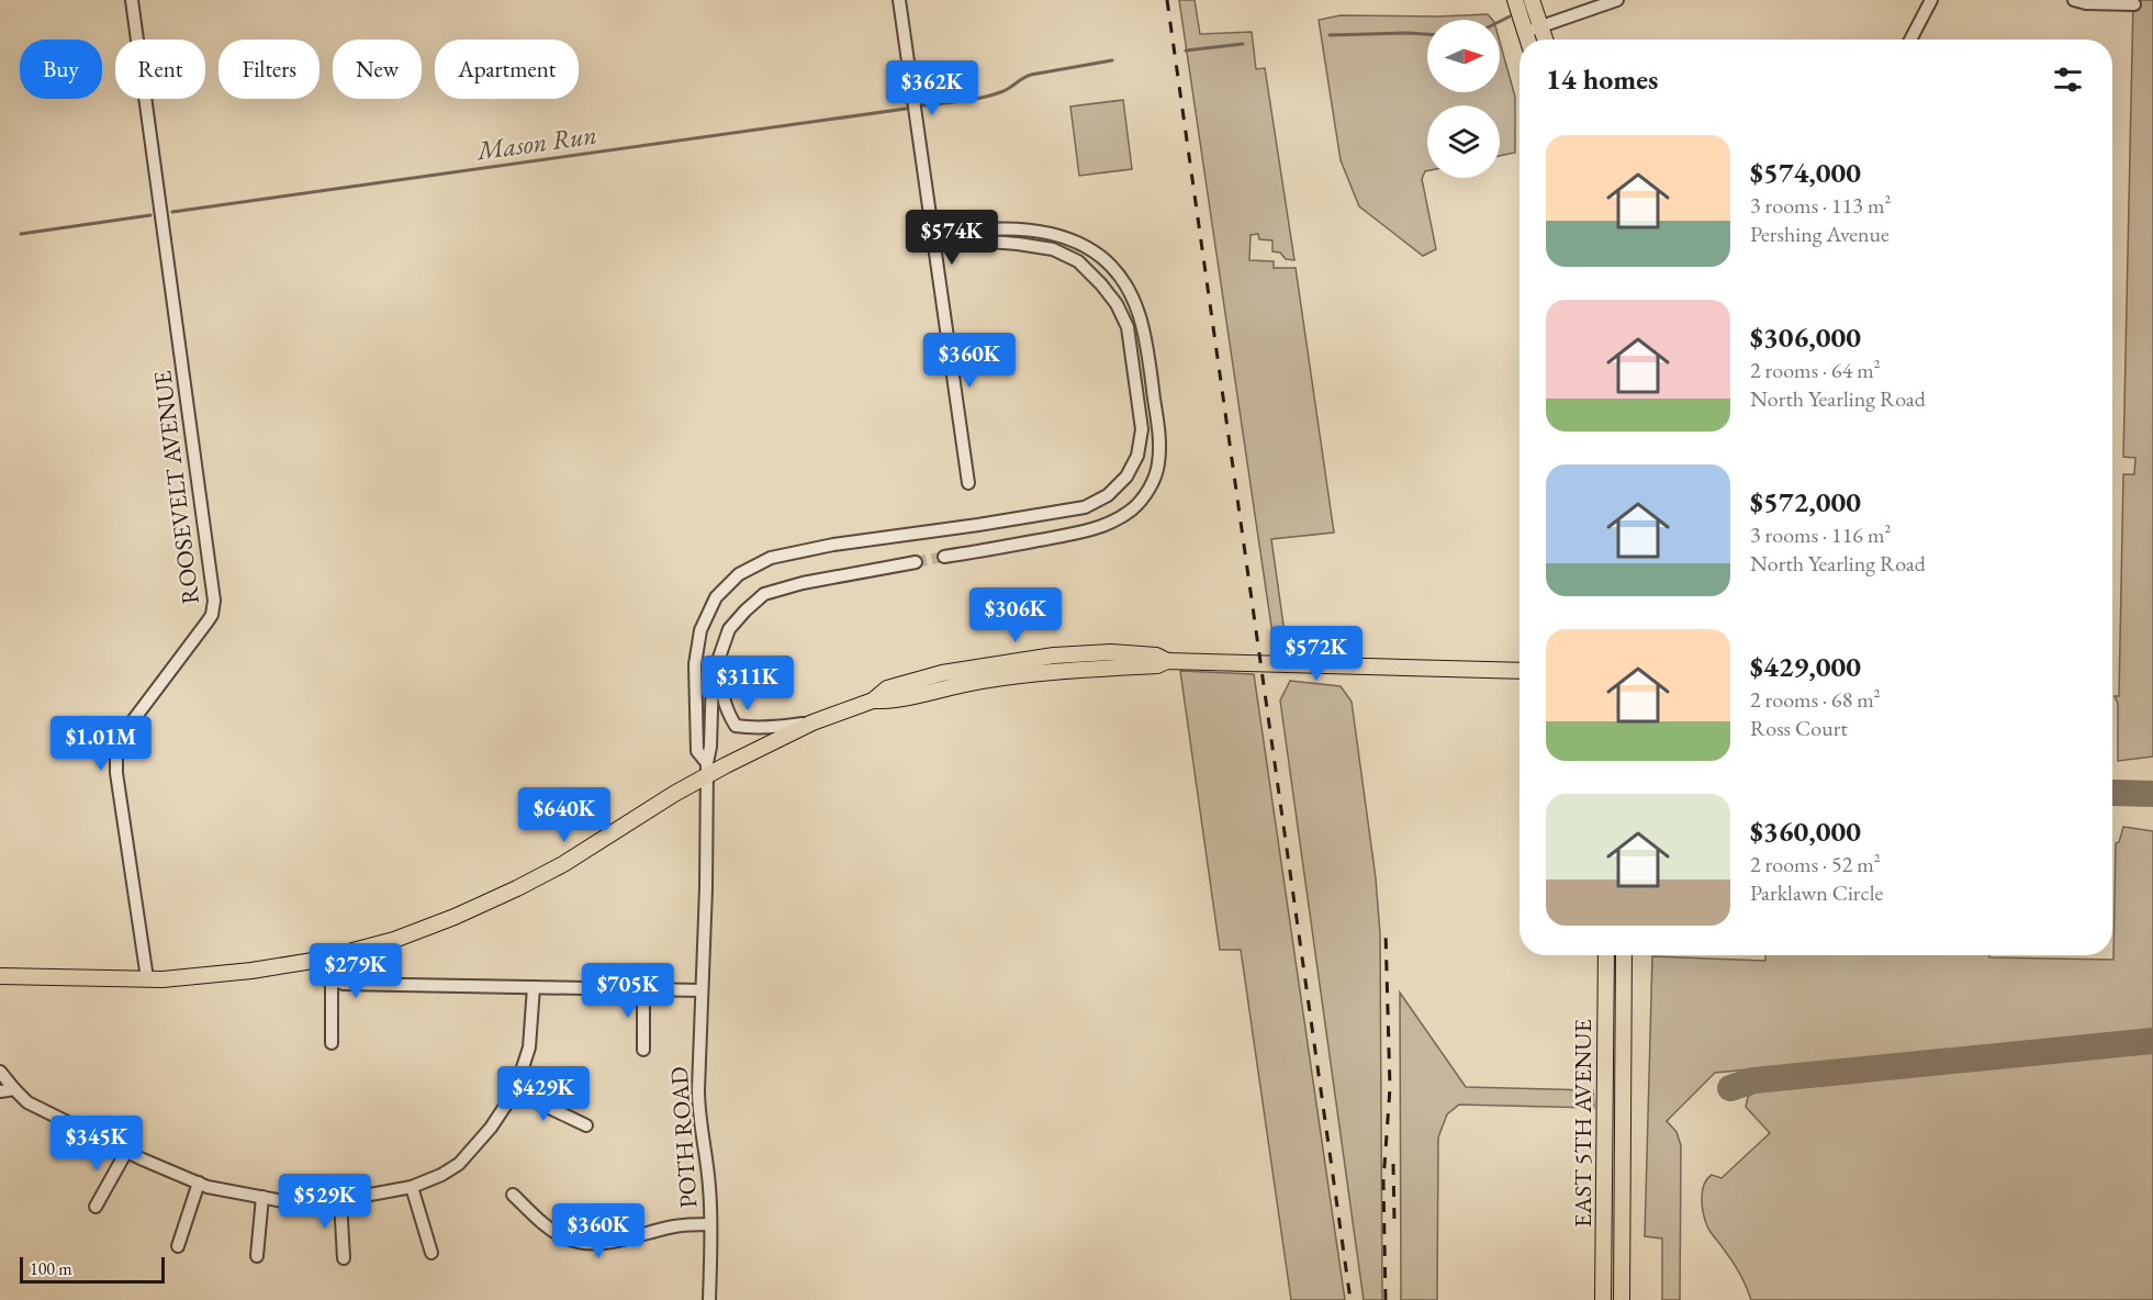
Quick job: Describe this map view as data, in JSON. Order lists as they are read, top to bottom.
{
  "streets": {
    "main road": ["EAST 5TH AVENUE"],
    "street": ["ROOSEVELT AVENUE", "POTH ROAD"]
  },
  "water": ["Mason Run"],
  "scale_bar": "100 m",
  "north": "right",
  "page": {
    "chip": [
      "Buy",
      "Rent",
      "Filters",
      "New",
      "Apartment"
    ],
    "heading": "14 homes",
    "price": [
      "$362K",
      "$574K",
      "$360K",
      "$306K",
      "$572K",
      "$311K",
      "$1.01M",
      "$640K",
      "$279K",
      "$705K",
      "$429K",
      "$345K",
      "$529K",
      "$360K"
    ],
    "list": [
      {
        "name": "$574,000",
        "note": "3 rooms · 113 m² · Pershing Avenue"
      },
      {
        "name": "$306,000",
        "note": "2 rooms · 64 m² · North Yearling Road"
      },
      {
        "name": "$572,000",
        "note": "3 rooms · 116 m² · North Yearling Road"
      },
      {
        "name": "$429,000",
        "note": "2 rooms · 68 m² · Ross Court"
      },
      {
        "name": "$360,000",
        "note": "2 rooms · 52 m² · Parklawn Circle"
      }
    ],
    "scale": "100 m"
  }
}
